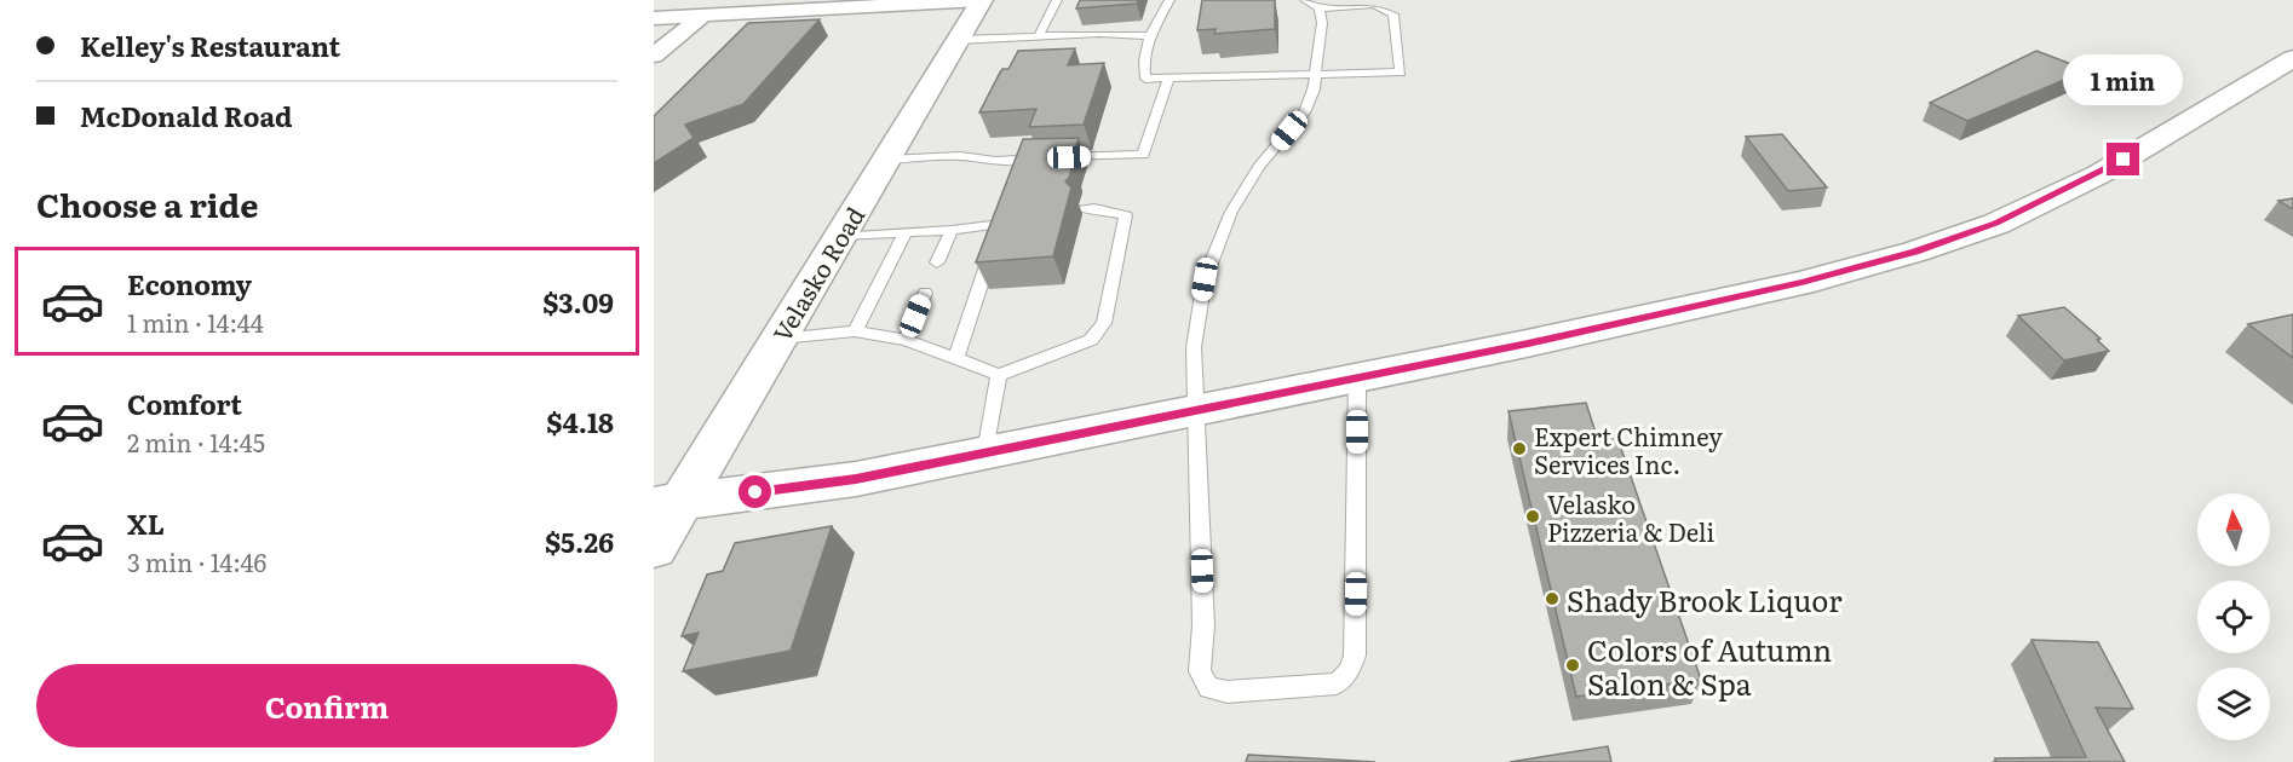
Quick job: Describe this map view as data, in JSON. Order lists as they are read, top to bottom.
{
  "streets": {
    "street": ["Velasko Road"]
  },
  "places": [
    "Expert Chimney Services Inc.",
    "Velasko Pizzeria & Deli",
    "Shady Brook Liquor",
    "Colors of Autumn Salon & Spa"
  ],
  "north": "top",
  "page": {
    "banner": ["Kelley's Restaurant", "McDonald Road"],
    "bubble": "1 min",
    "heading": "Choose a ride",
    "list": [
      {
        "name": "Economy",
        "note": "1 min · 14:44",
        "value": "$3.09"
      },
      {
        "name": "Comfort",
        "note": "2 min · 14:45",
        "value": "$4.18"
      },
      {
        "name": "XL",
        "note": "3 min · 14:46",
        "value": "$5.26"
      }
    ],
    "buttons": "Confirm"
  }
}
